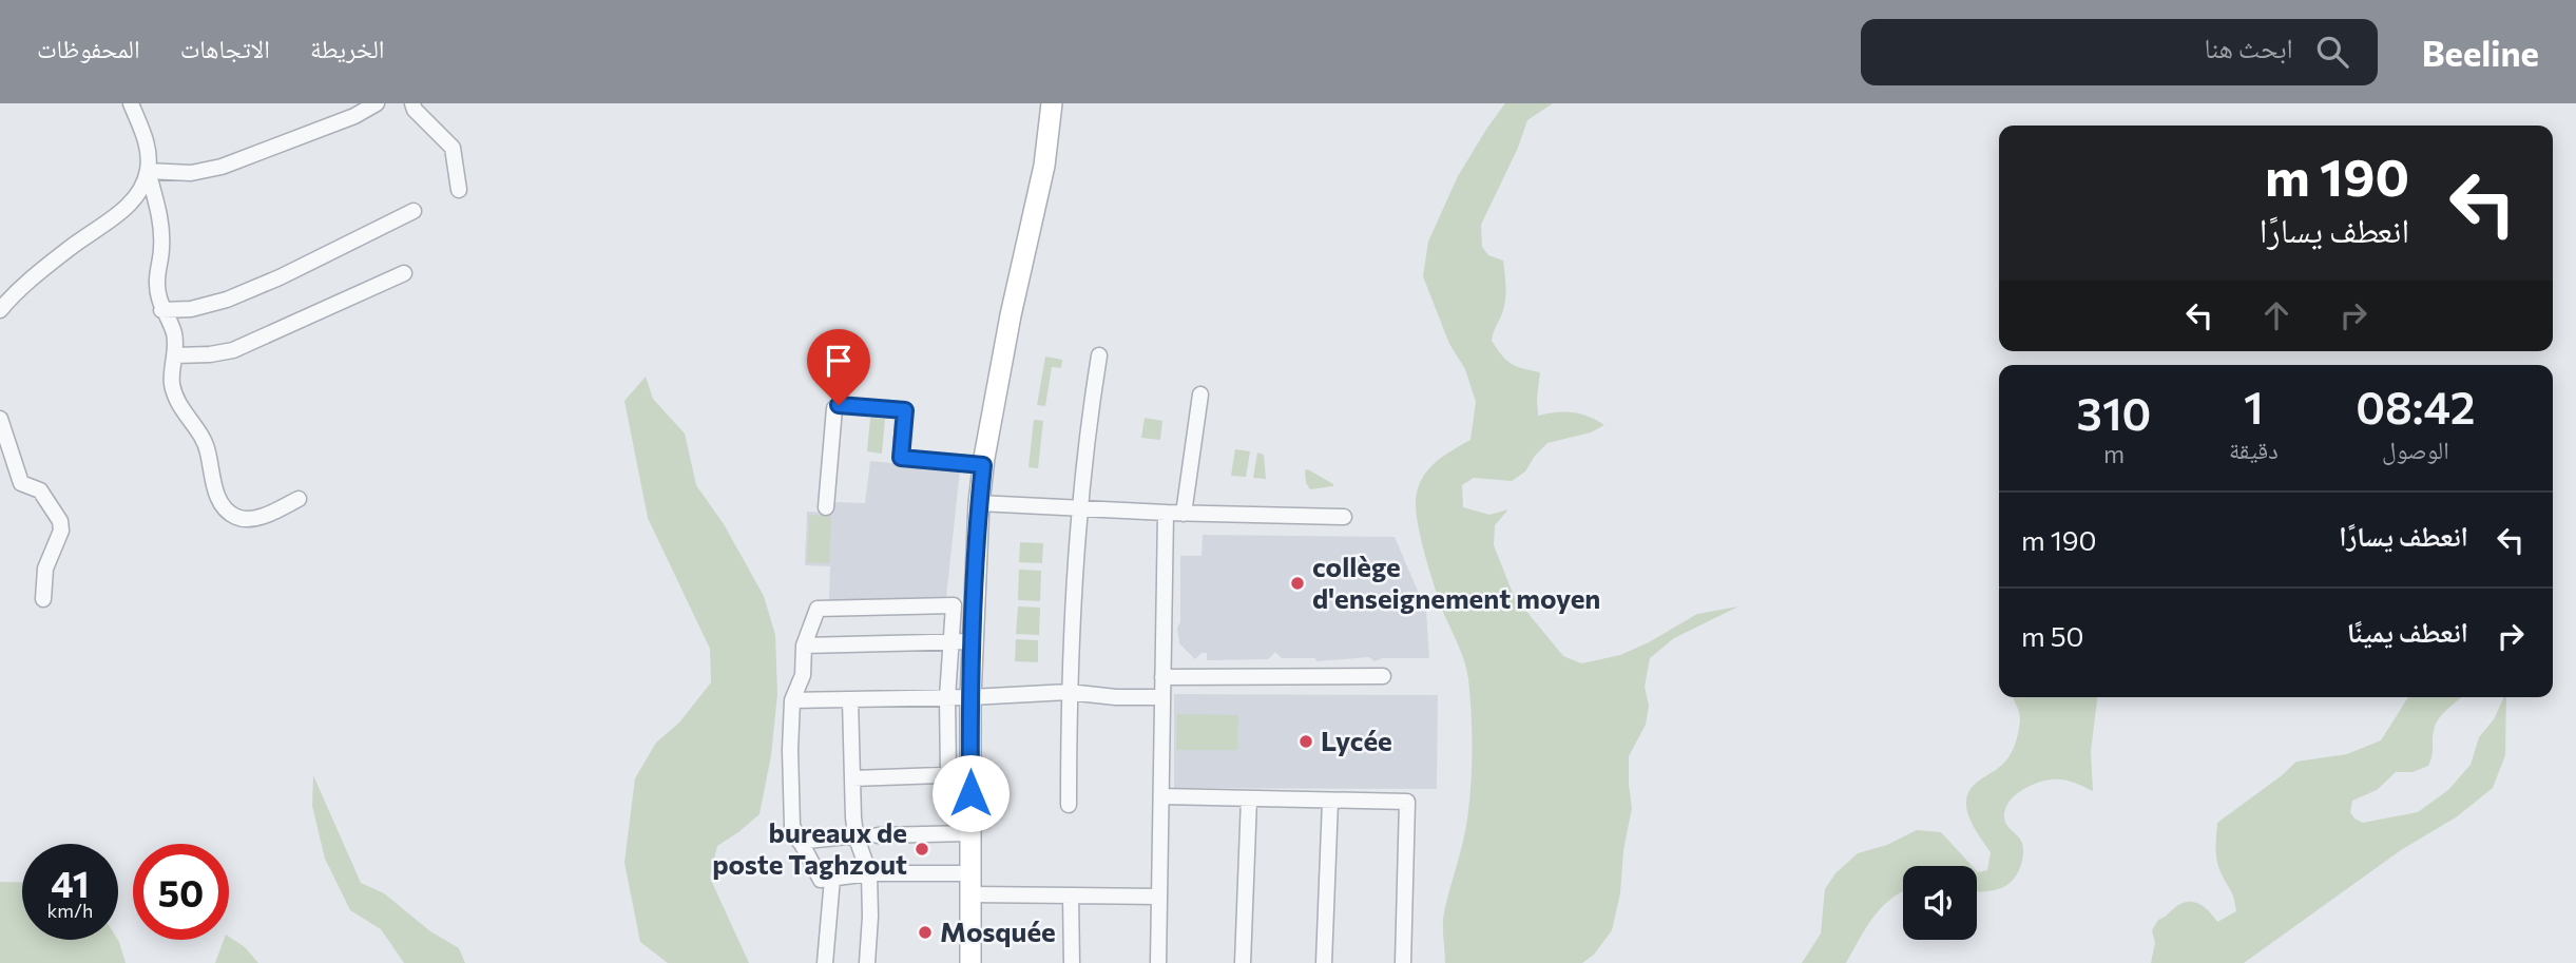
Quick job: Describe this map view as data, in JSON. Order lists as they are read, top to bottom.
{
  "places": [
    "collège d'enseignement moyen",
    "Lycée",
    "bureaux de poste Taghzout",
    "Mosquée"
  ],
  "page": {
    "header": "Beeline",
    "search": "ابحث هنا",
    "nav": ["الخريطة", "الاتجاهات", "المحفوظات"],
    "turn": ["190 m", "انعطف يسارًا"],
    "eta": [
      "08:42",
      "الوصول",
      "1",
      "دقيقة",
      "310",
      "m"
    ],
    "list": [
      {
        "name": "انعطف يسارًا",
        "value": "190 m"
      },
      {
        "name": "انعطف يمينًا",
        "value": "50 m"
      }
    ],
    "speed": "41 km/h",
    "limit": "50"
  }
}
